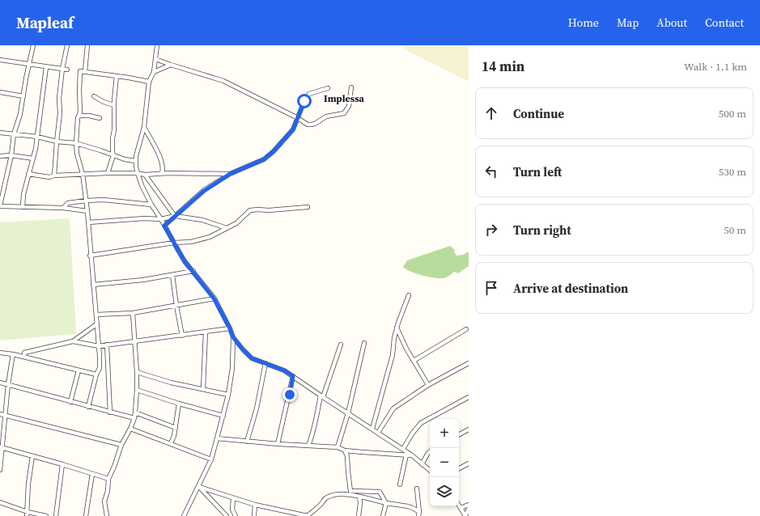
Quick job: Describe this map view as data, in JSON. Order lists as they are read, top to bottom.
{
  "districts": ["Implessa"],
  "page": {
    "header": "Mapleaf",
    "nav": [
      "Home",
      "Map",
      "About",
      "Contact"
    ],
    "heading": ["14 min", "Walk · 1.1 km"],
    "list": [
      ["Continue", "500 m"],
      ["Turn left", "530 m"],
      ["Turn right", "50 m"],
      "Arrive at destination"
    ],
    "map_buttons": ["+", "−"]
  }
}
